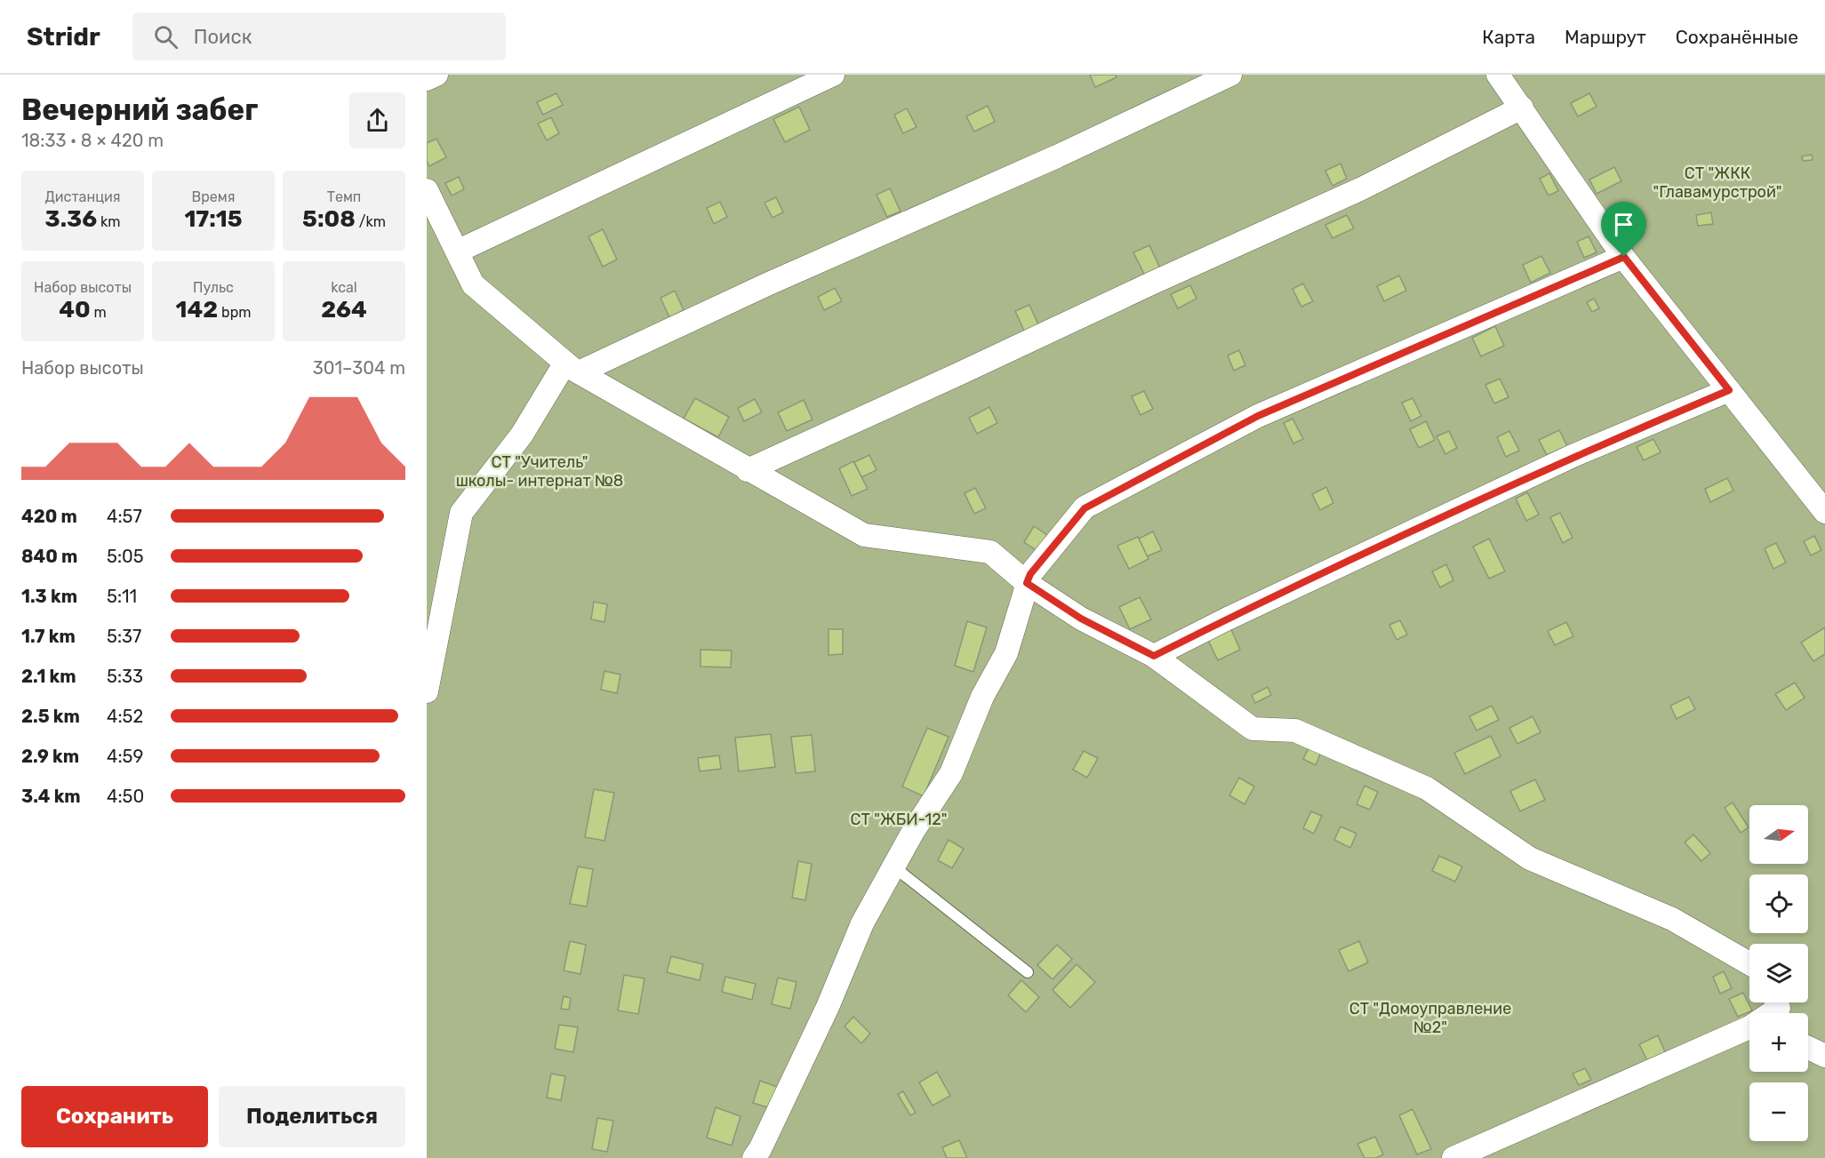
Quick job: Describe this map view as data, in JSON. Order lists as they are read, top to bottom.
{
  "parks": [
    "СТ \"ЖКК \"Главамурстрой\"",
    "СТ \"Учитель\" школы- интернат №8",
    "СТ \"ЖБИ-12\"",
    "СТ \"Домоуправление №2\""
  ],
  "north": "right",
  "page": {
    "header": "Stridr",
    "search": "Поиск",
    "nav": ["Карта", "Маршрут", "Сохранённые"],
    "heading": ["Вечерний забег", "18:33 · 8 × 420 m"],
    "stats": [
      ["Дистанция", "3.36 km"],
      ["Время", "17:15"],
      ["Темп", "5:08 /km"],
      ["Набор высоты", "40 m"],
      ["Пульс", "142 bpm"],
      ["kcal", "264"]
    ],
    "chart": ["Набор высоты", "301–304 m"],
    "list": [
      {
        "name": "420 m",
        "note": "4:57"
      },
      {
        "name": "840 m",
        "note": "5:05"
      },
      {
        "name": "1.3 km",
        "note": "5:11"
      },
      {
        "name": "1.7 km",
        "note": "5:37"
      },
      {
        "name": "2.1 km",
        "note": "5:33"
      },
      {
        "name": "2.5 km",
        "note": "4:52"
      },
      {
        "name": "2.9 km",
        "note": "4:59"
      },
      {
        "name": "3.4 km",
        "note": "4:50"
      }
    ],
    "map_buttons": ["+", "−"],
    "buttons": ["Сохранить", "Поделиться"]
  }
}
